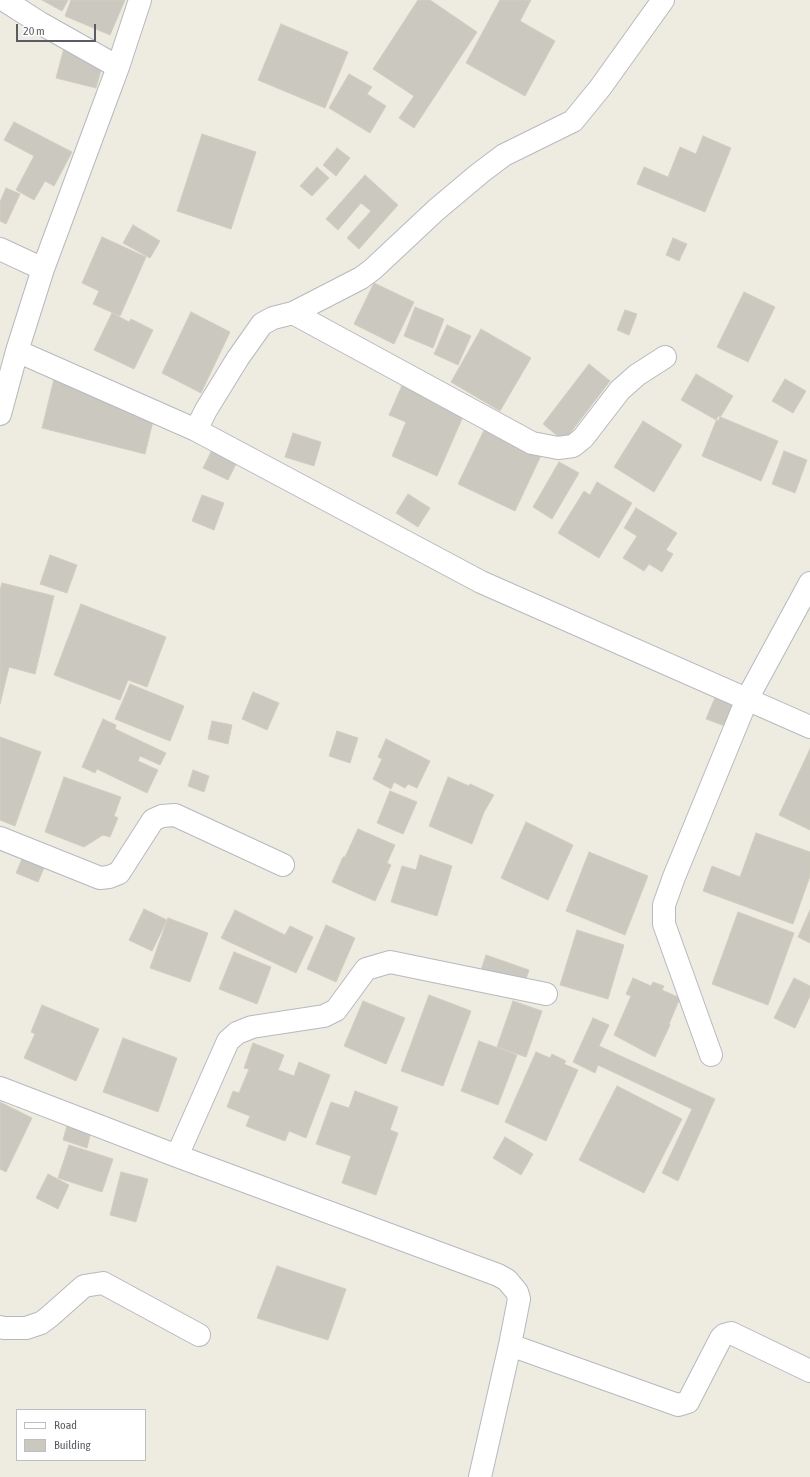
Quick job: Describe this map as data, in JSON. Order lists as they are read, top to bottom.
{
  "legend": ["Road", "Building"],
  "scale_bar": "20 m"
}
